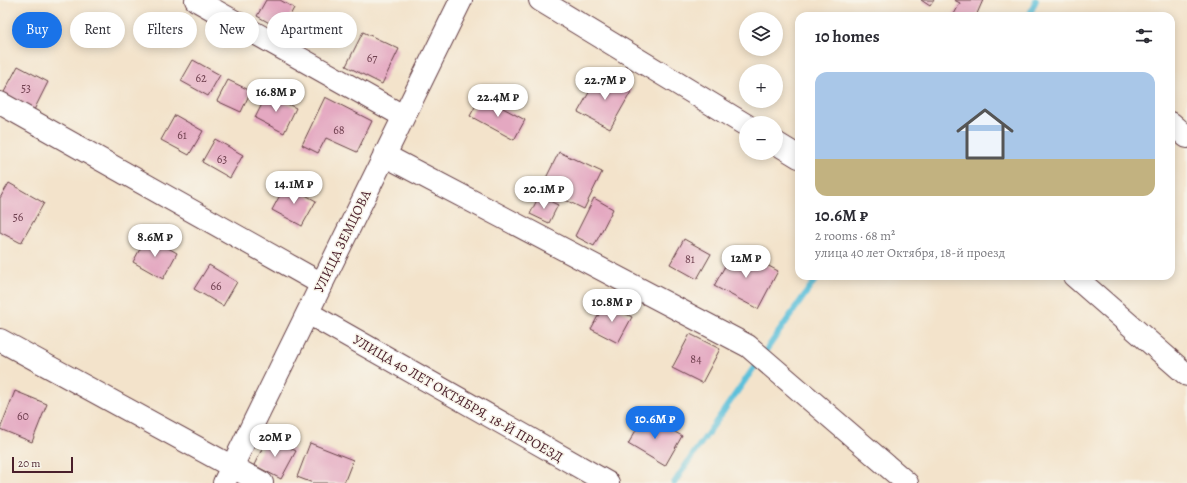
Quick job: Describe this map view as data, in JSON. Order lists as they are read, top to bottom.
{
  "streets": {
    "street": ["УЛИЦА ЗЕМЦОВА", "УЛИЦА 40 ЛЕТ ОКТЯБРЯ, 18-Й ПРОЕЗД"]
  },
  "crossings": [
    ["УЛИЦА ЗЕМЦОВА", "УЛИЦА 40 ЛЕТ ОКТЯБРЯ, 18-Й ПРОЕЗД"]
  ],
  "house_numbers": [
    "67",
    "62",
    "53",
    "68",
    "61",
    "63",
    "56",
    "81",
    "66",
    "84",
    "60"
  ],
  "scale_bar": "20 m",
  "page": {
    "map_buttons": ["+", "−"],
    "chip": [
      "Buy",
      "Rent",
      "Filters",
      "New",
      "Apartment"
    ],
    "heading": "10 homes",
    "list": [
      {
        "name": "10.6M ₽",
        "note": "2 rooms · 68 m² · улица 40 лет Октября, 18-й проезд"
      }
    ],
    "price": [
      "22.7M ₽",
      "16.8M ₽",
      "22.4M ₽",
      "14.1M ₽",
      "20.1M ₽",
      "8.6M ₽",
      "12M ₽",
      "10.8M ₽",
      "10.6M ₽",
      "20M ₽"
    ],
    "scale": "20 m"
  }
}
